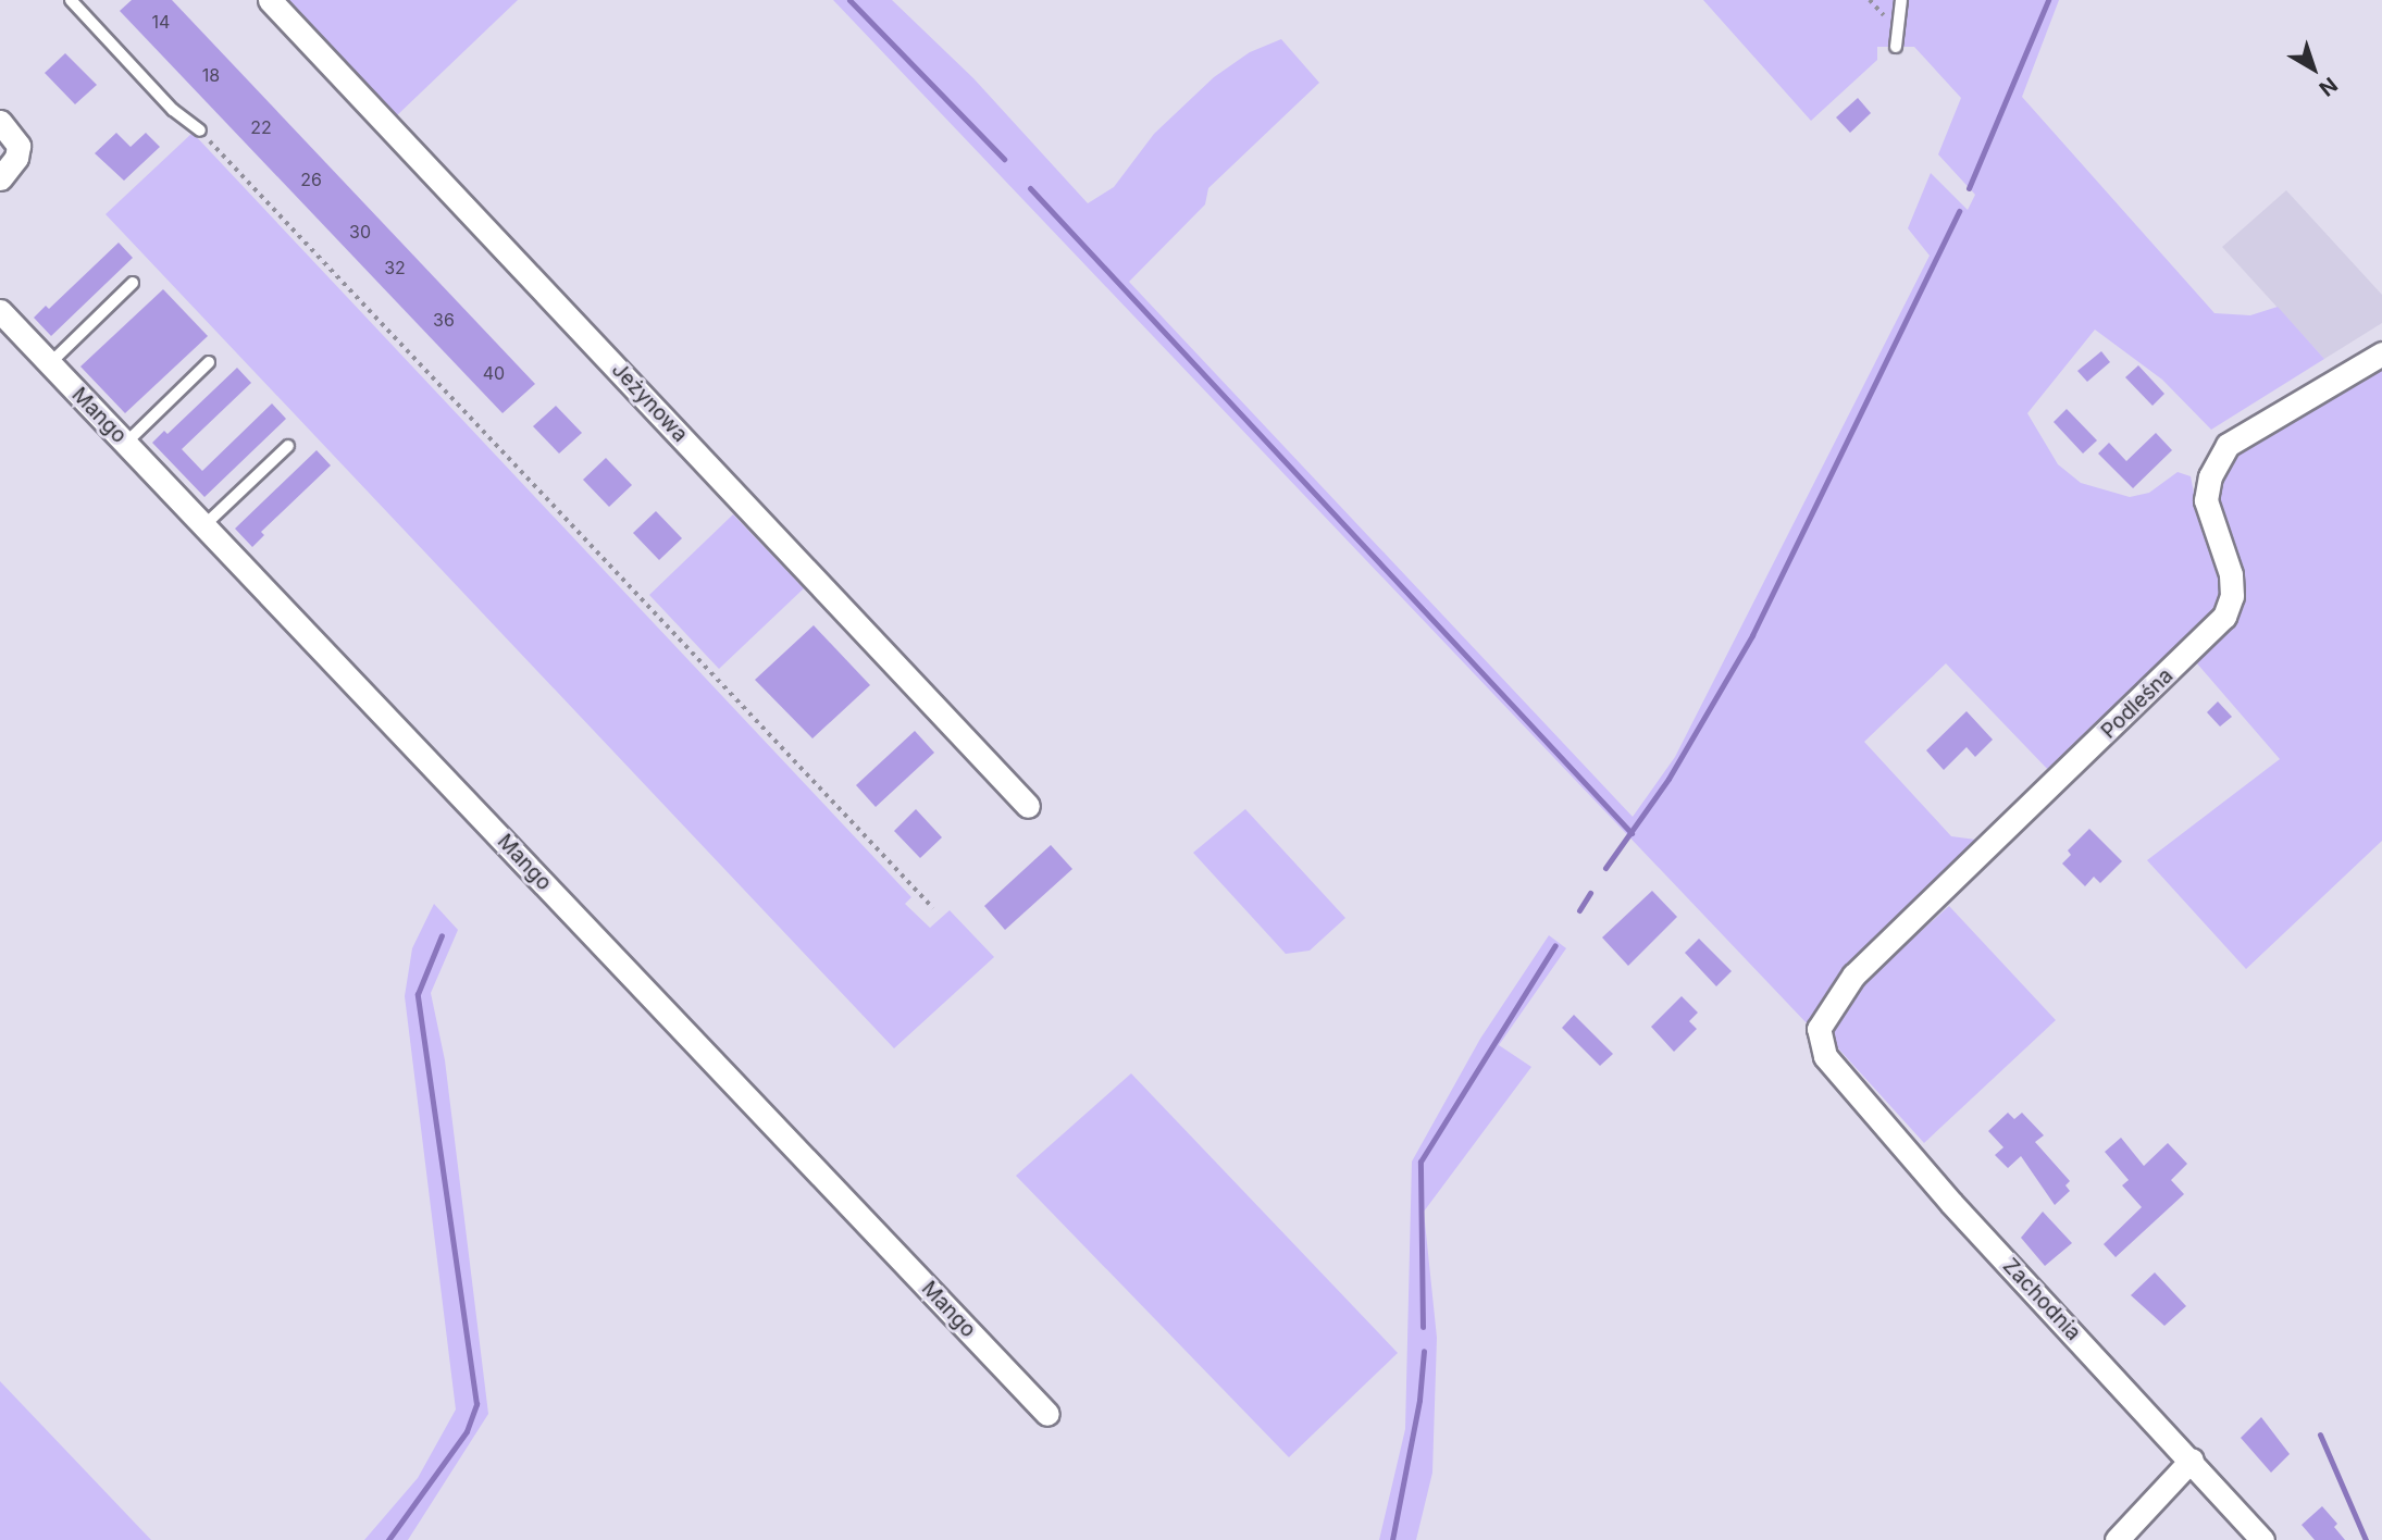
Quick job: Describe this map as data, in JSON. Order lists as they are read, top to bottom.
{
  "streets": {
    "street": [
      "Jeżynowa",
      "Mango",
      "Podleśna",
      "Zachodnia"
    ]
  },
  "crossings": [
    ["Podleśna", "Zachodnia"]
  ],
  "house_numbers": [
    "14",
    "18",
    "22",
    "26",
    "30",
    "32",
    "36",
    "40"
  ],
  "north": "bottom right"
}
